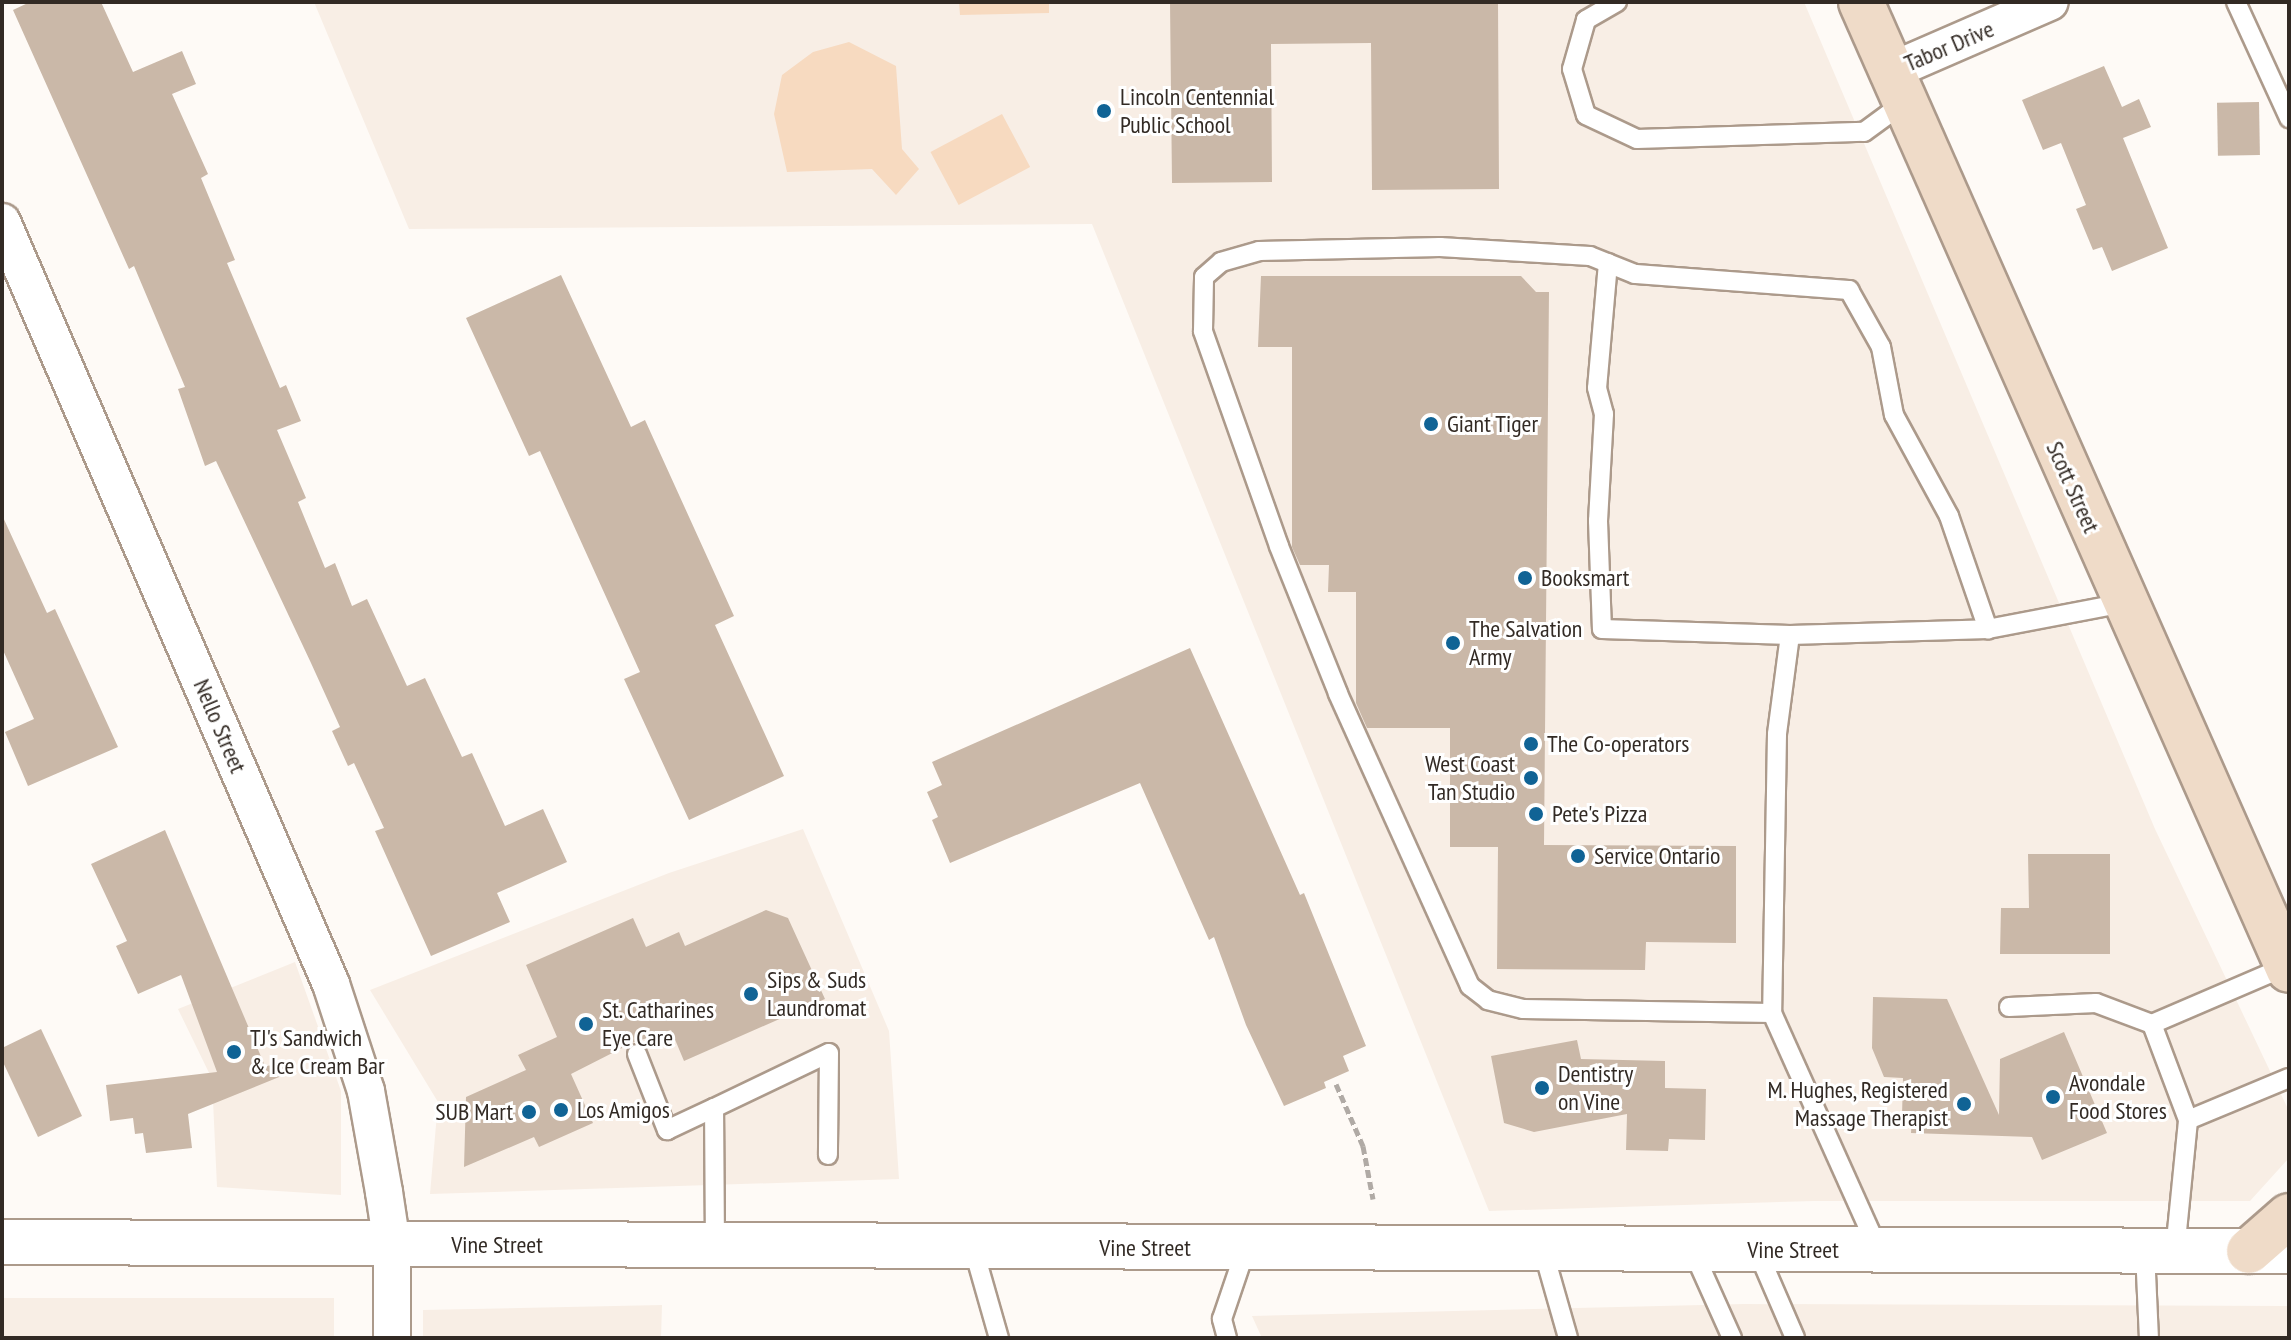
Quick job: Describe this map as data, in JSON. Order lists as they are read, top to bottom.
{
  "streets": {
    "main road": ["Scott Street"],
    "street": ["Tabor Drive", "Nello Street", "Vine Street"]
  },
  "crossings": [
    ["Tabor Drive", "Scott Street"],
    ["Nello Street", "Vine Street"]
  ],
  "places": [
    "Lincoln Centennial Public School",
    "Giant Tiger",
    "Booksmart",
    "The Salvation Army",
    "The Co-operators",
    "West Coast Tan Studio",
    "Pete's Pizza",
    "Service Ontario",
    "Sips & Suds Laundromat",
    "St. Catharines Eye Care",
    "TJ's Sandwich & Ice Cream Bar",
    "Dentistry on Vine",
    "Avondale Food Stores",
    "M. Hughes, Registered Massage Therapist",
    "Los Amigos",
    "SUB Mart"
  ]
}
